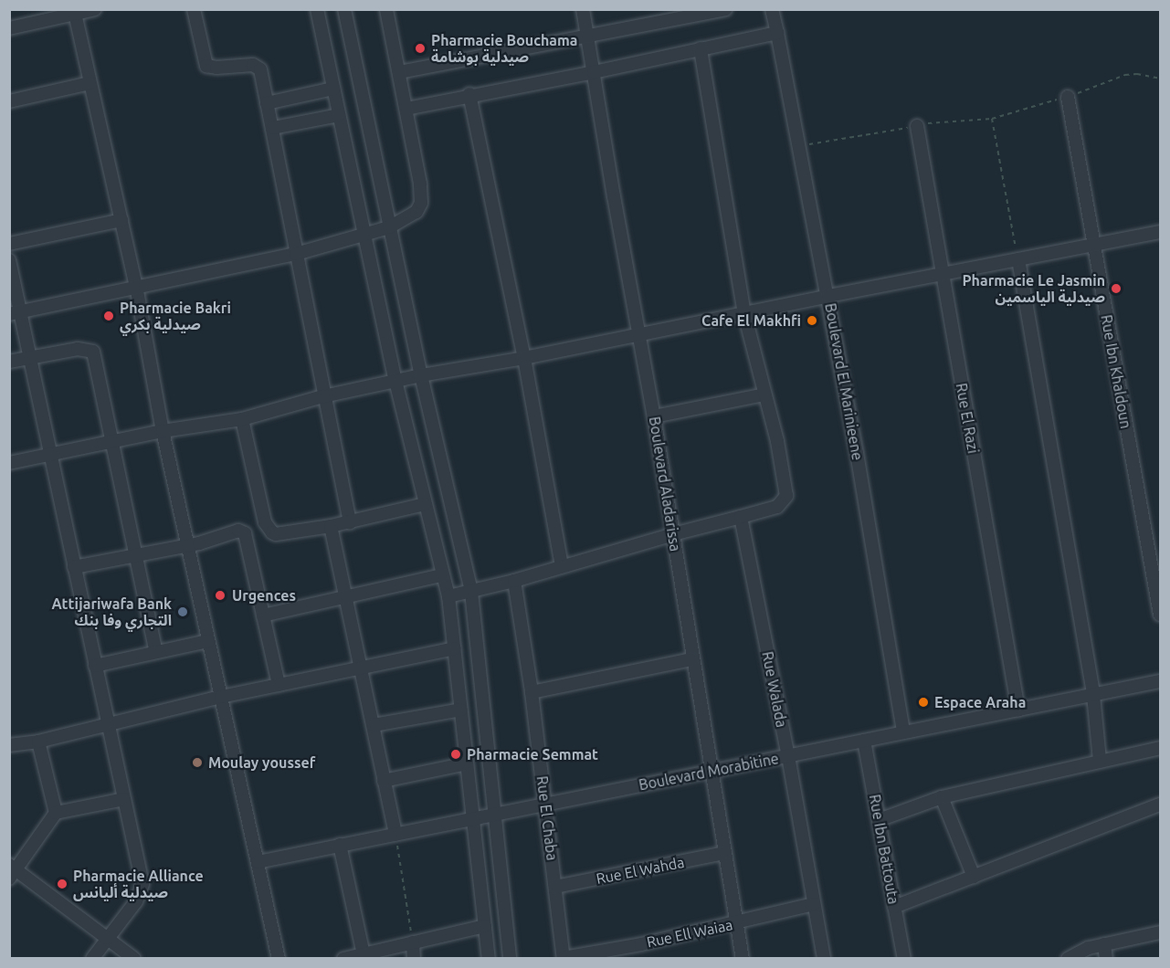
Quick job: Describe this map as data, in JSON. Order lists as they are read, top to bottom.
{
  "streets": {
    "street": [
      "Rue Ibn Khaldoun",
      "Boulevard El Marinieene",
      "Rue El Razi",
      "Boulevard Aladarissa",
      "Rue Walada",
      "Boulevard Morabitine",
      "Rue El Chaba",
      "Rue Ibn Battouta",
      "Rue El Wahda",
      "Rue Ell Waiaa"
    ]
  },
  "crossings": [
    ["Boulevard El Marinieene", "Boulevard Morabitine"],
    ["Rue El Razi", "Boulevard Morabitine"],
    ["Boulevard Aladarissa", "Boulevard Morabitine"],
    ["Boulevard Aladarissa", "Rue El Wahda"],
    ["Boulevard Aladarissa", "Rue Ell Waiaa"],
    ["Rue Walada", "Boulevard Morabitine"],
    ["Rue Walada", "Rue Ell Waiaa"],
    ["Boulevard Morabitine", "Rue El Chaba"],
    ["Boulevard Morabitine", "Rue Ibn Battouta"],
    ["Rue El Chaba", "Rue El Wahda"],
    ["Rue El Chaba", "Rue Ell Waiaa"]
  ],
  "places": [
    "Pharmacie Bouchama صيدلية بوشامة",
    "Pharmacie Le Jasmin صيدلية الياسمين",
    "Pharmacie Bakri صيدلية بكري",
    "Cafe El Makhfi",
    "Urgences",
    "Attijariwafa Bank التجاري وفا بنك",
    "Espace Araha",
    "Pharmacie Semmat",
    "Moulay youssef",
    "Pharmacie Alliance صيدلية أليانس"
  ]
}
